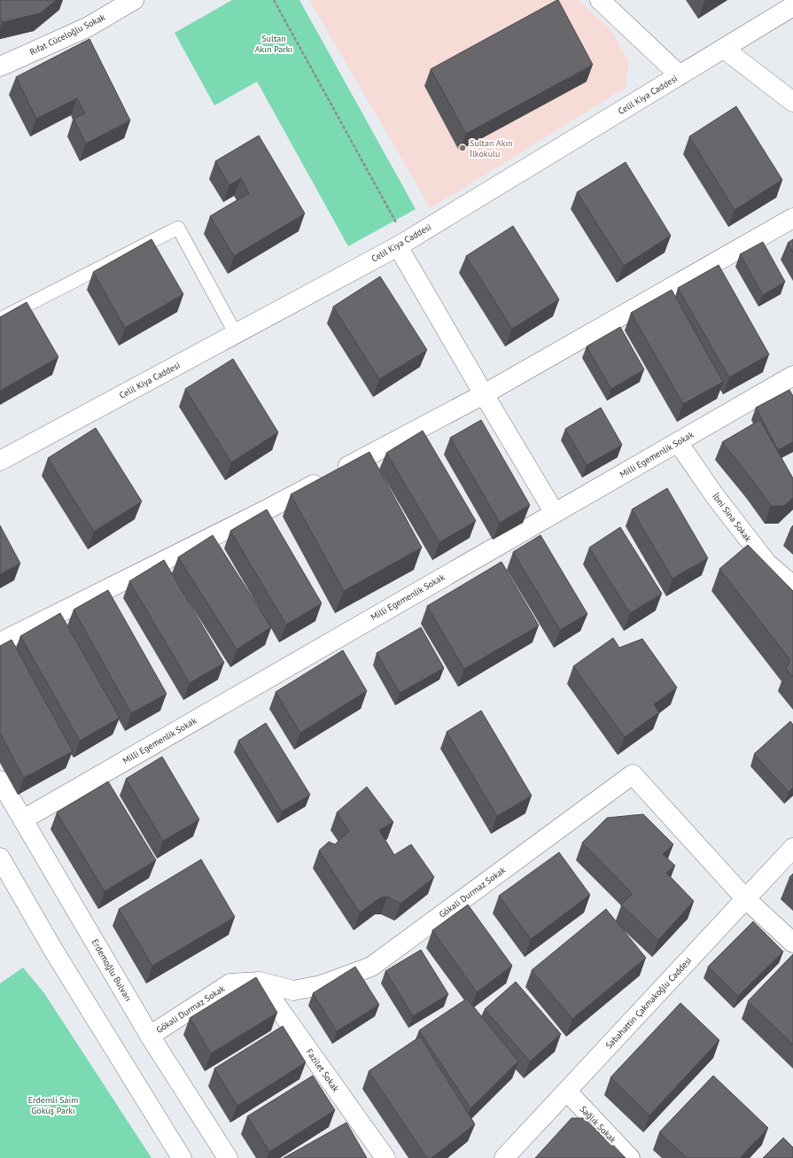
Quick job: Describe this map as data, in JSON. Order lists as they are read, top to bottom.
{
  "streets": {
    "street": [
      "Rıfat Cüceloğlu Sokak",
      "Celil Kiya Caddesi",
      "Milli Egemenlik Sokak",
      "İbni Sina Sokak",
      "Gökali Durmaz Sokak",
      "Erdemoğlu Bulvarı",
      "Sabahattin Çakmakoğlu Caddesi",
      "Fazilet Sokak",
      "Sağlık Sokak"
    ]
  },
  "crossings": [
    ["Milli Egemenlik Sokak", "İbni Sina Sokak"],
    ["Milli Egemenlik Sokak", "Erdemoğlu Bulvarı"],
    ["Gökali Durmaz Sokak", "Erdemoğlu Bulvarı"],
    ["Gökali Durmaz Sokak", "Sabahattin Çakmakoğlu Caddesi"],
    ["Gökali Durmaz Sokak", "Fazilet Sokak"],
    ["Sabahattin Çakmakoğlu Caddesi", "Sağlık Sokak"]
  ],
  "parks": ["Sultan Akın Parkı", "Erdemli Saim Göküş Parkı"],
  "places": ["Sultan Akın İlkokulu"]
}
